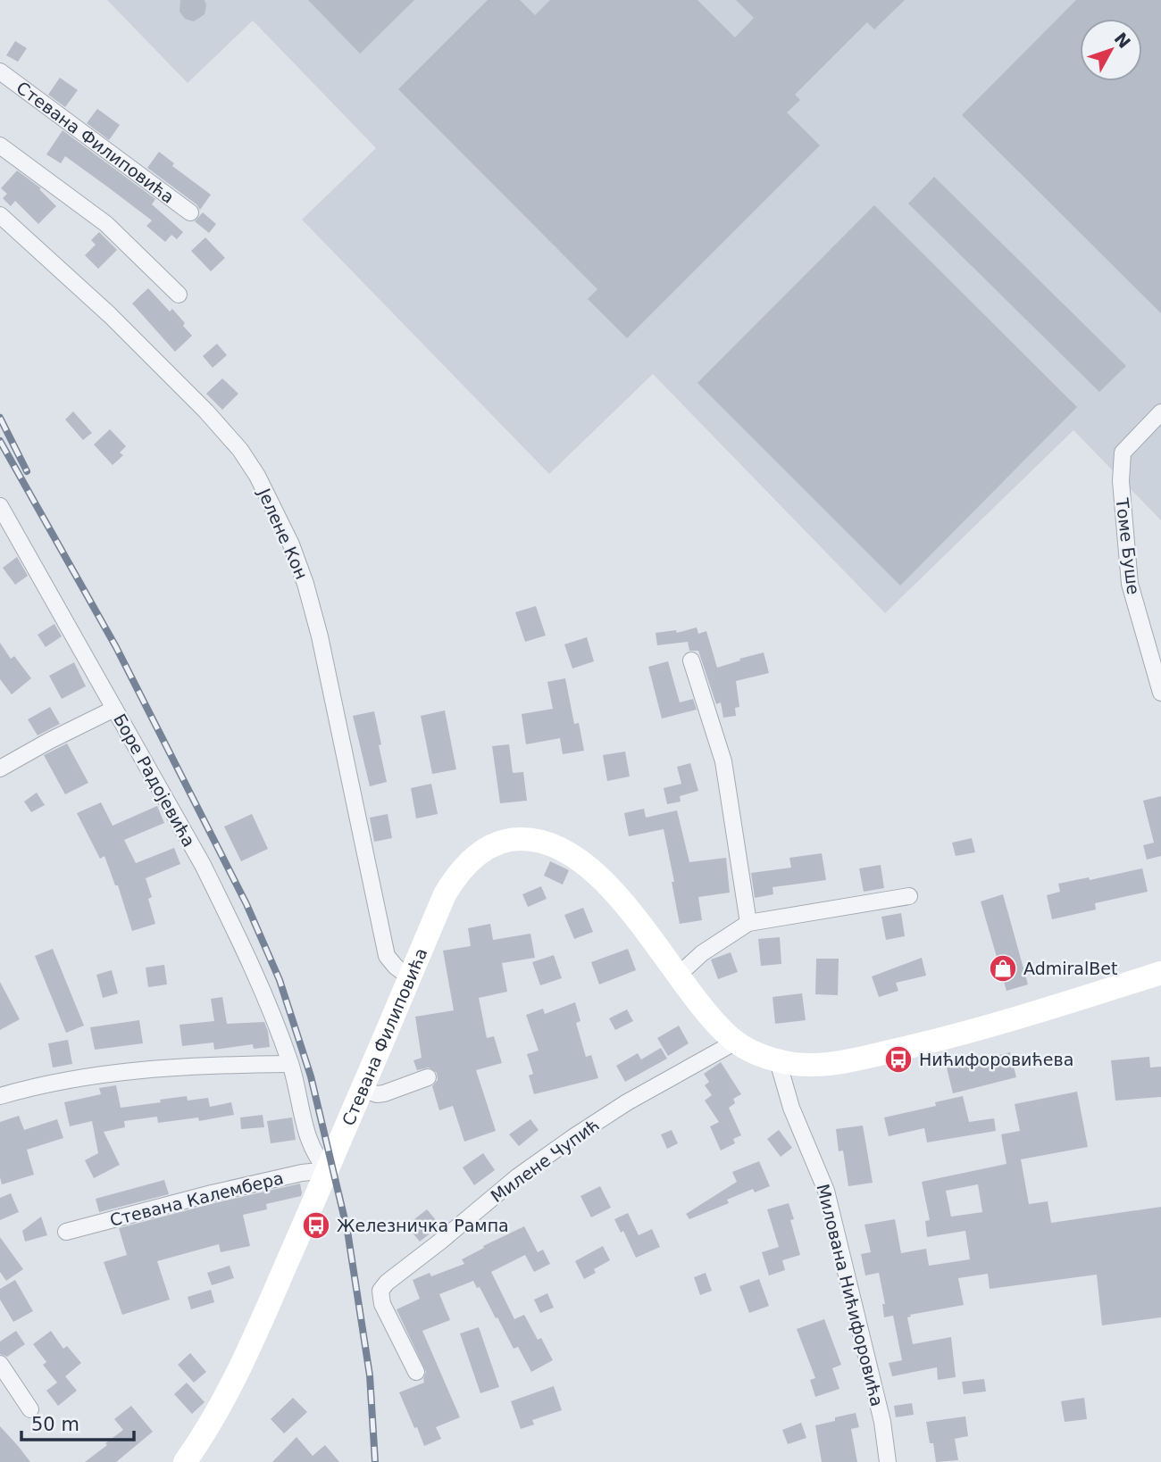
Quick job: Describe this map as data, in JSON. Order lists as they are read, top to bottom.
{
  "streets": {
    "main road": ["Стевана Филиповића"],
    "street": [
      "Јелене Кон",
      "Томе Буше",
      "Боре Радојевића",
      "Милене Чупић",
      "Стевана Калембера",
      "Милована Нићифоровића"
    ]
  },
  "crossings": [
    ["Стевана Филиповића", "Јелене Кон"],
    ["Стевана Филиповића", "Боре Радојевића"],
    ["Стевана Филиповића", "Милене Чупић"],
    ["Стевана Филиповића", "Стевана Калембера"],
    ["Стевана Филиповића", "Милована Нићифоровића"],
    ["Боре Радојевића", "Стевана Калембера"]
  ],
  "places": {
    "shop": ["AdmiralBet"],
    "bus stop": ["Нићифоровићева", "Железничка Рампа"]
  },
  "scale_bar": "50 m",
  "north": "top right"
}
